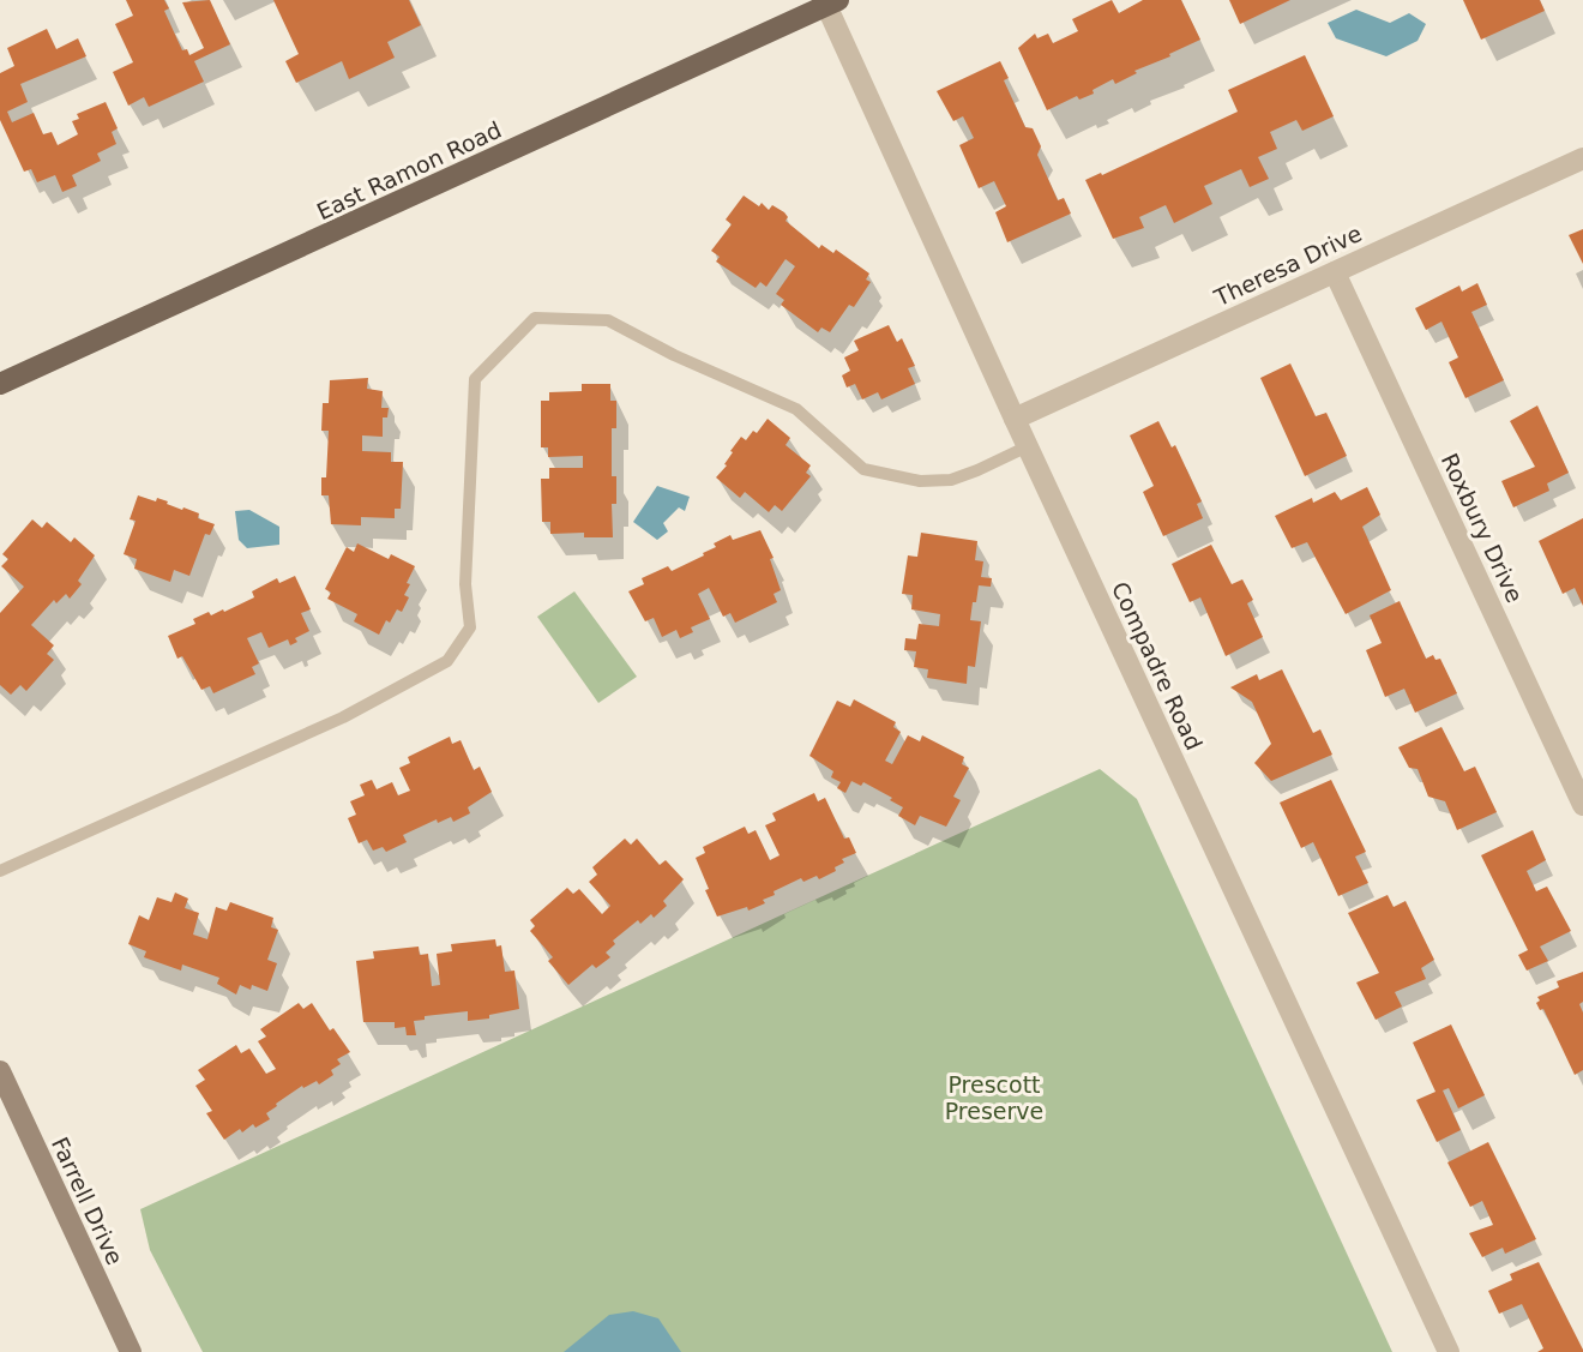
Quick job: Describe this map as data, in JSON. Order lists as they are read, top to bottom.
{
  "streets": {
    "main road": ["East Ramon Road"],
    "street": [
      "Theresa Drive",
      "Roxbury Drive",
      "Compadre Road",
      "Farrell Drive"
    ]
  },
  "crossings": [
    ["East Ramon Road", "Compadre Road"],
    ["Theresa Drive", "Roxbury Drive"],
    ["Theresa Drive", "Compadre Road"]
  ],
  "parks": ["Prescott Preserve"]
}
